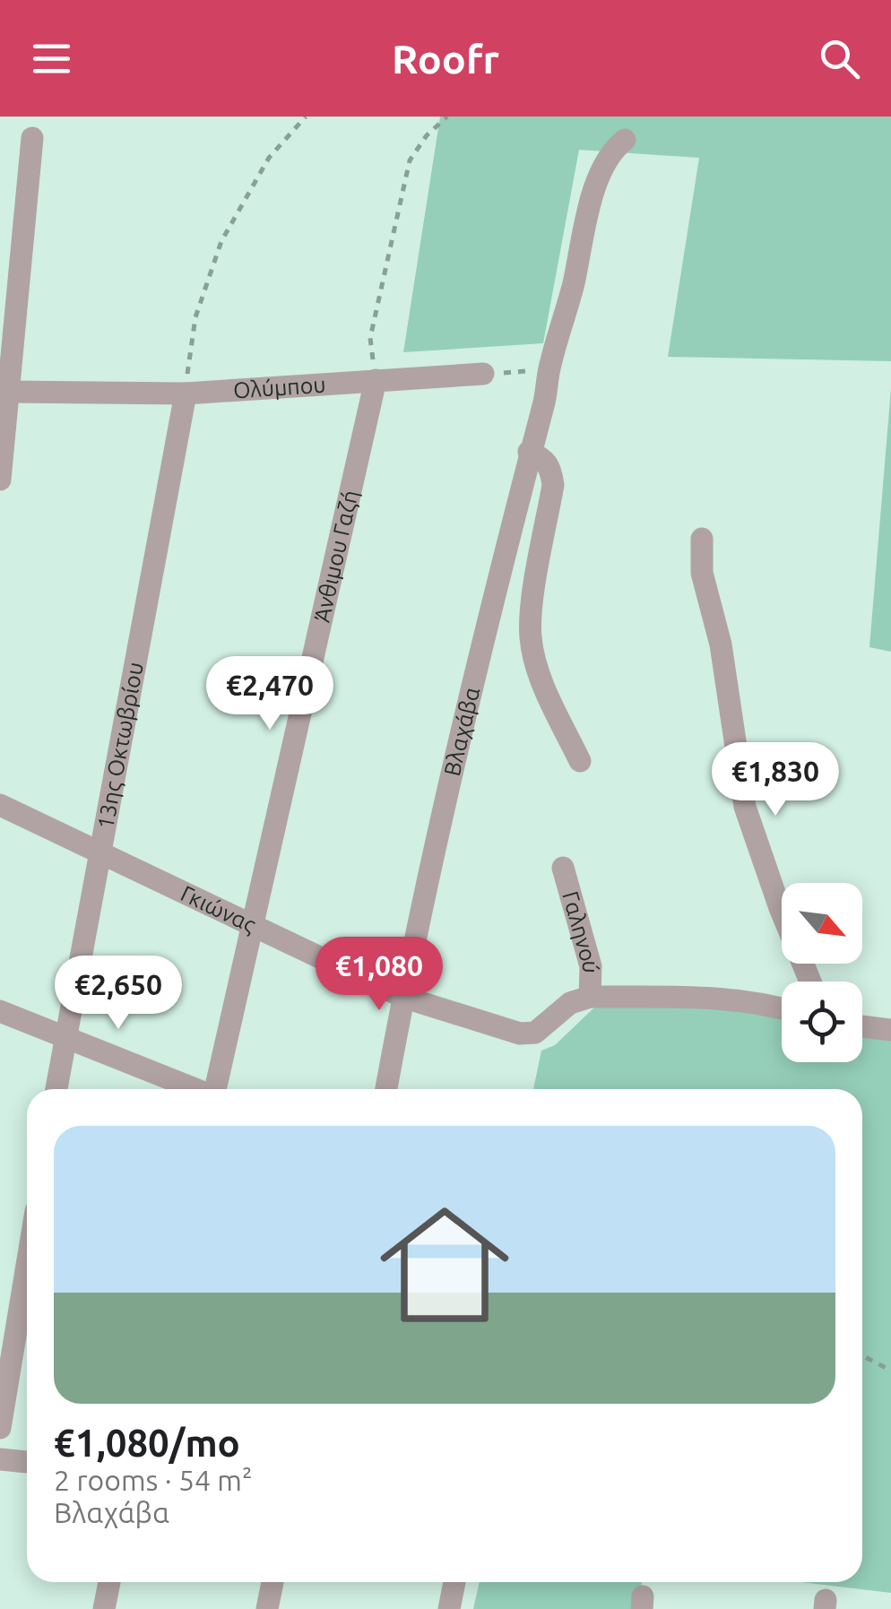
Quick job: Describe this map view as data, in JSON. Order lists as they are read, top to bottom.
{
  "streets": {
    "street": [
      "Ολύμπου",
      "Άνθιμου Γαζή",
      "Βλαχάβα",
      "13ης Οκτωβρίου",
      "Γκιώνας",
      "Γαληνού"
    ]
  },
  "crossings": [
    ["Ολύμπου", "Άνθιμου Γαζή"],
    ["Ολύμπου", "13ης Οκτωβρίου"],
    ["Άνθιμου Γαζή", "Γκιώνας"],
    ["Βλαχάβα", "Γκιώνας"],
    ["13ης Οκτωβρίου", "Γκιώνας"],
    ["Γκιώνας", "Γαληνού"]
  ],
  "north": "bottom right",
  "page": {
    "header": "Roofr",
    "price": [
      "€2,470",
      "€1,830",
      "€1,080",
      "€2,650"
    ],
    "list": [
      {
        "name": "€1,080/mo",
        "note": "2 rooms · 54 m² · Βλαχάβα"
      }
    ]
  }
}
